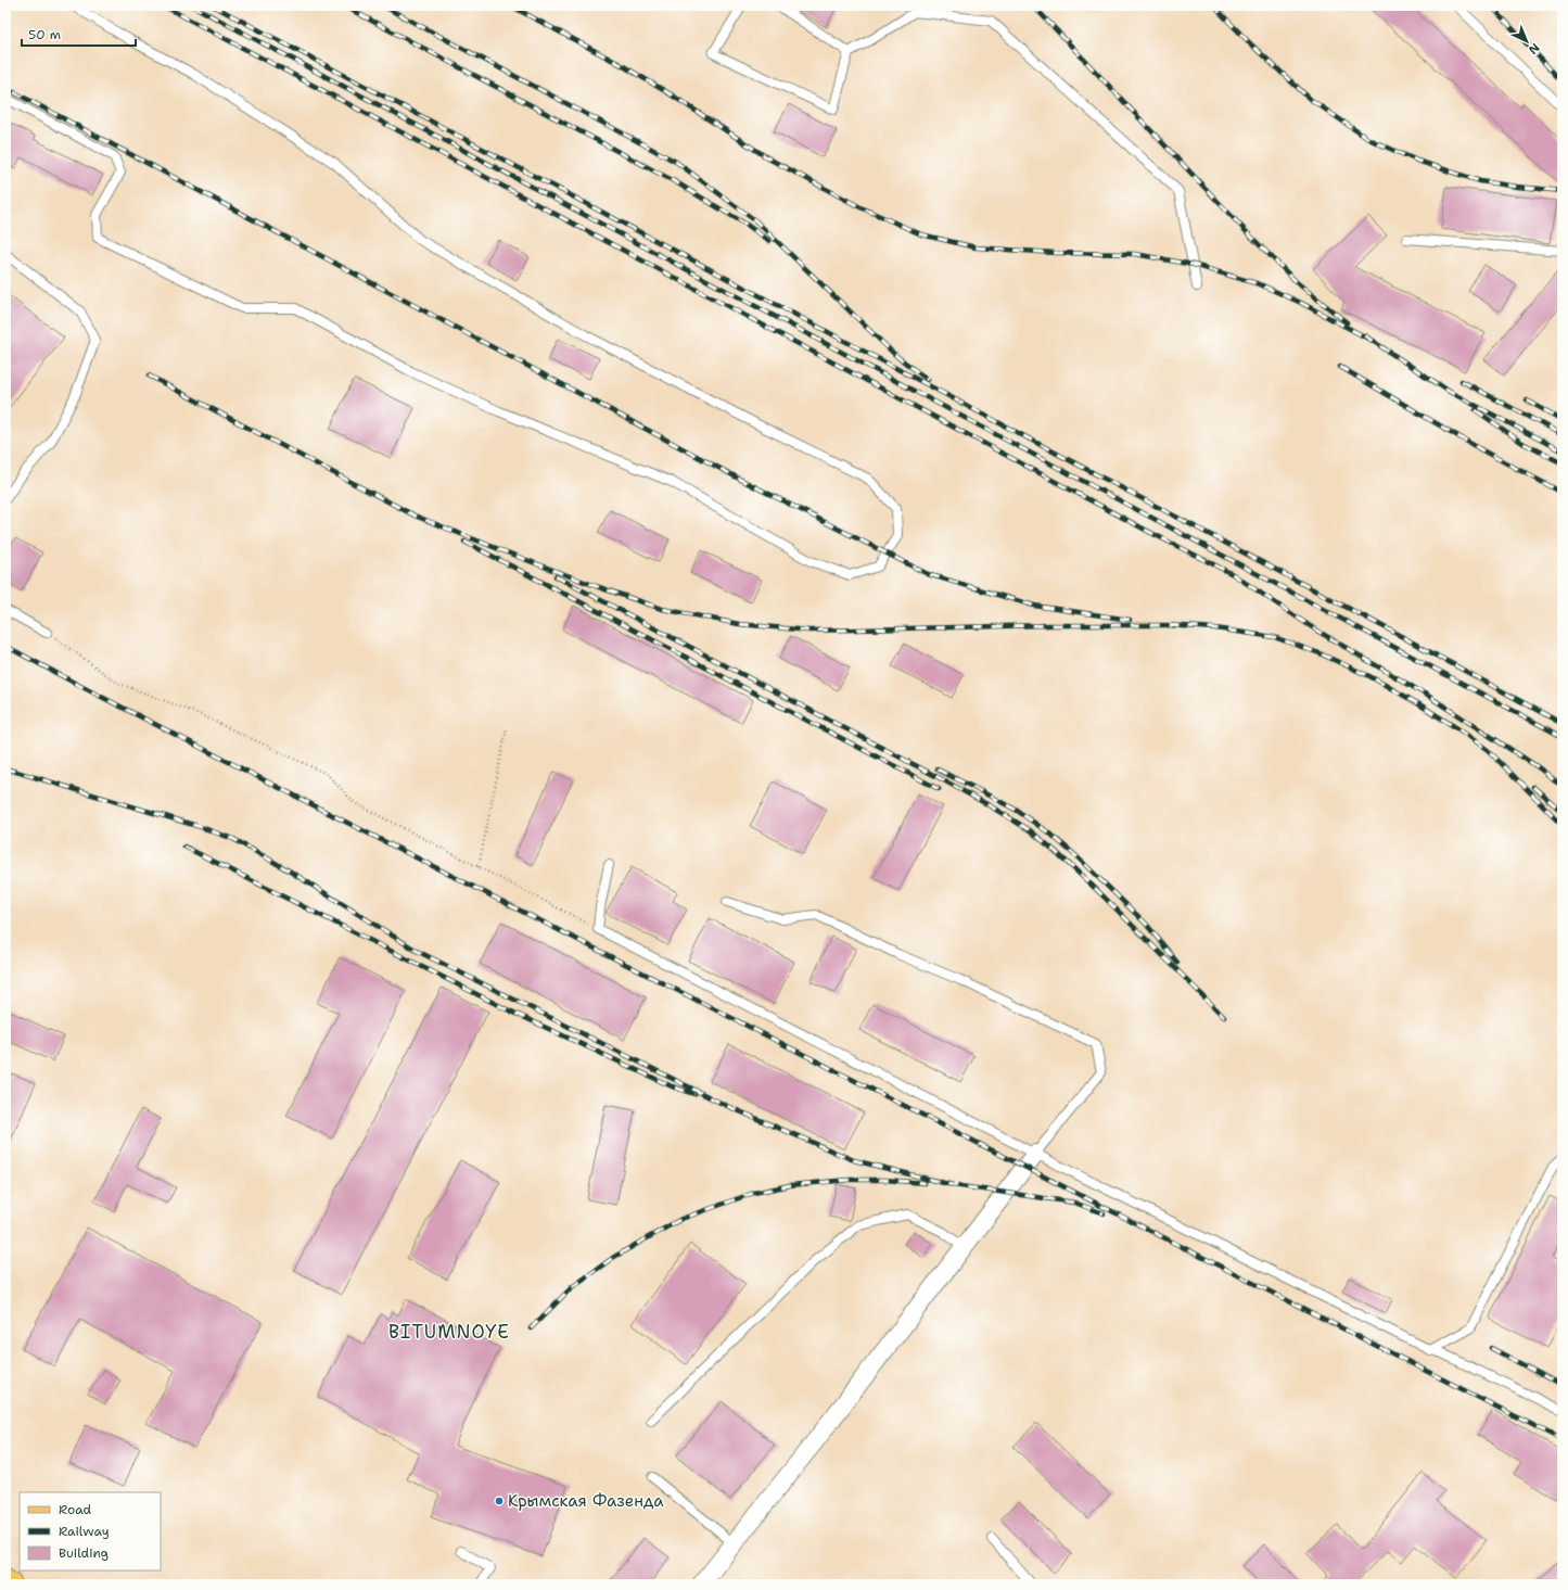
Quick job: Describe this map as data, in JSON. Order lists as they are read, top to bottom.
{
  "districts": ["BITUMNOYE"],
  "places": ["Крымская Фазенда"],
  "legend": ["Road", "Railway", "Building"],
  "scale_bar": "50 m",
  "north": "bottom right"
}
